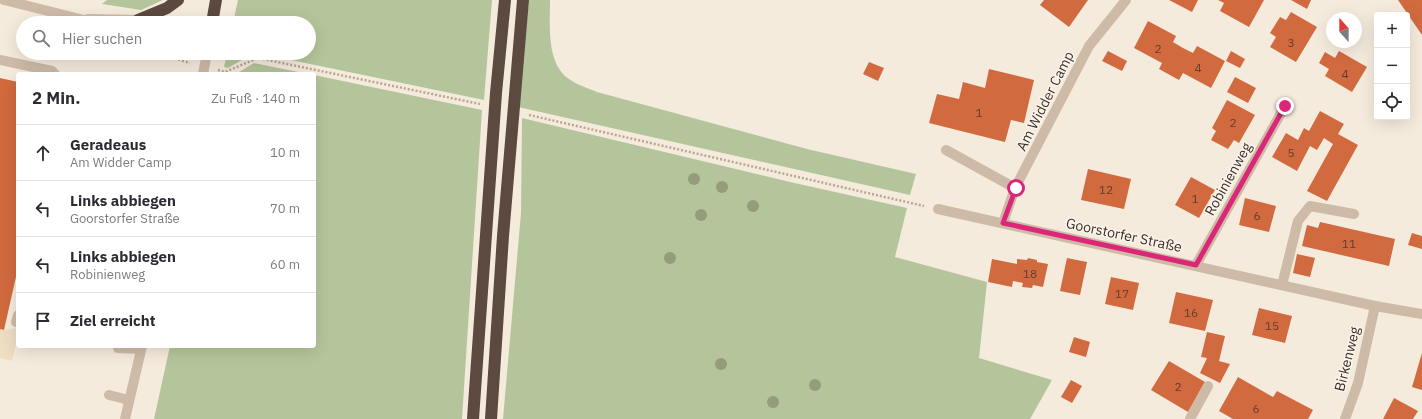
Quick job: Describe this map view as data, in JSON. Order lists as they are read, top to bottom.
{
  "streets": {
    "street": [
      "Am Widder Camp",
      "Robinienweg",
      "Goorstorfer Straße",
      "Birkenweg"
    ]
  },
  "crossings": [
    ["Am Widder Camp", "Goorstorfer Straße"],
    ["Robinienweg", "Goorstorfer Straße"],
    ["Goorstorfer Straße", "Birkenweg"]
  ],
  "house_numbers": [
    "3",
    "2",
    "4",
    "4",
    "1",
    "2",
    "5",
    "12",
    "1",
    "6",
    "11",
    "18",
    "17",
    "16",
    "15",
    "2",
    "6"
  ],
  "north": "top",
  "page": {
    "map_buttons": ["+", "−"],
    "search": "Hier suchen",
    "heading": ["2 Min.", "Zu Fuß · 140 m"],
    "list": [
      ["Geradeaus", "Am Widder Camp", "10 m"],
      ["Links abbiegen", "Goorstorfer Straße", "70 m"],
      ["Links abbiegen", "Robinienweg", "60 m"],
      "Ziel erreicht"
    ]
  }
}
